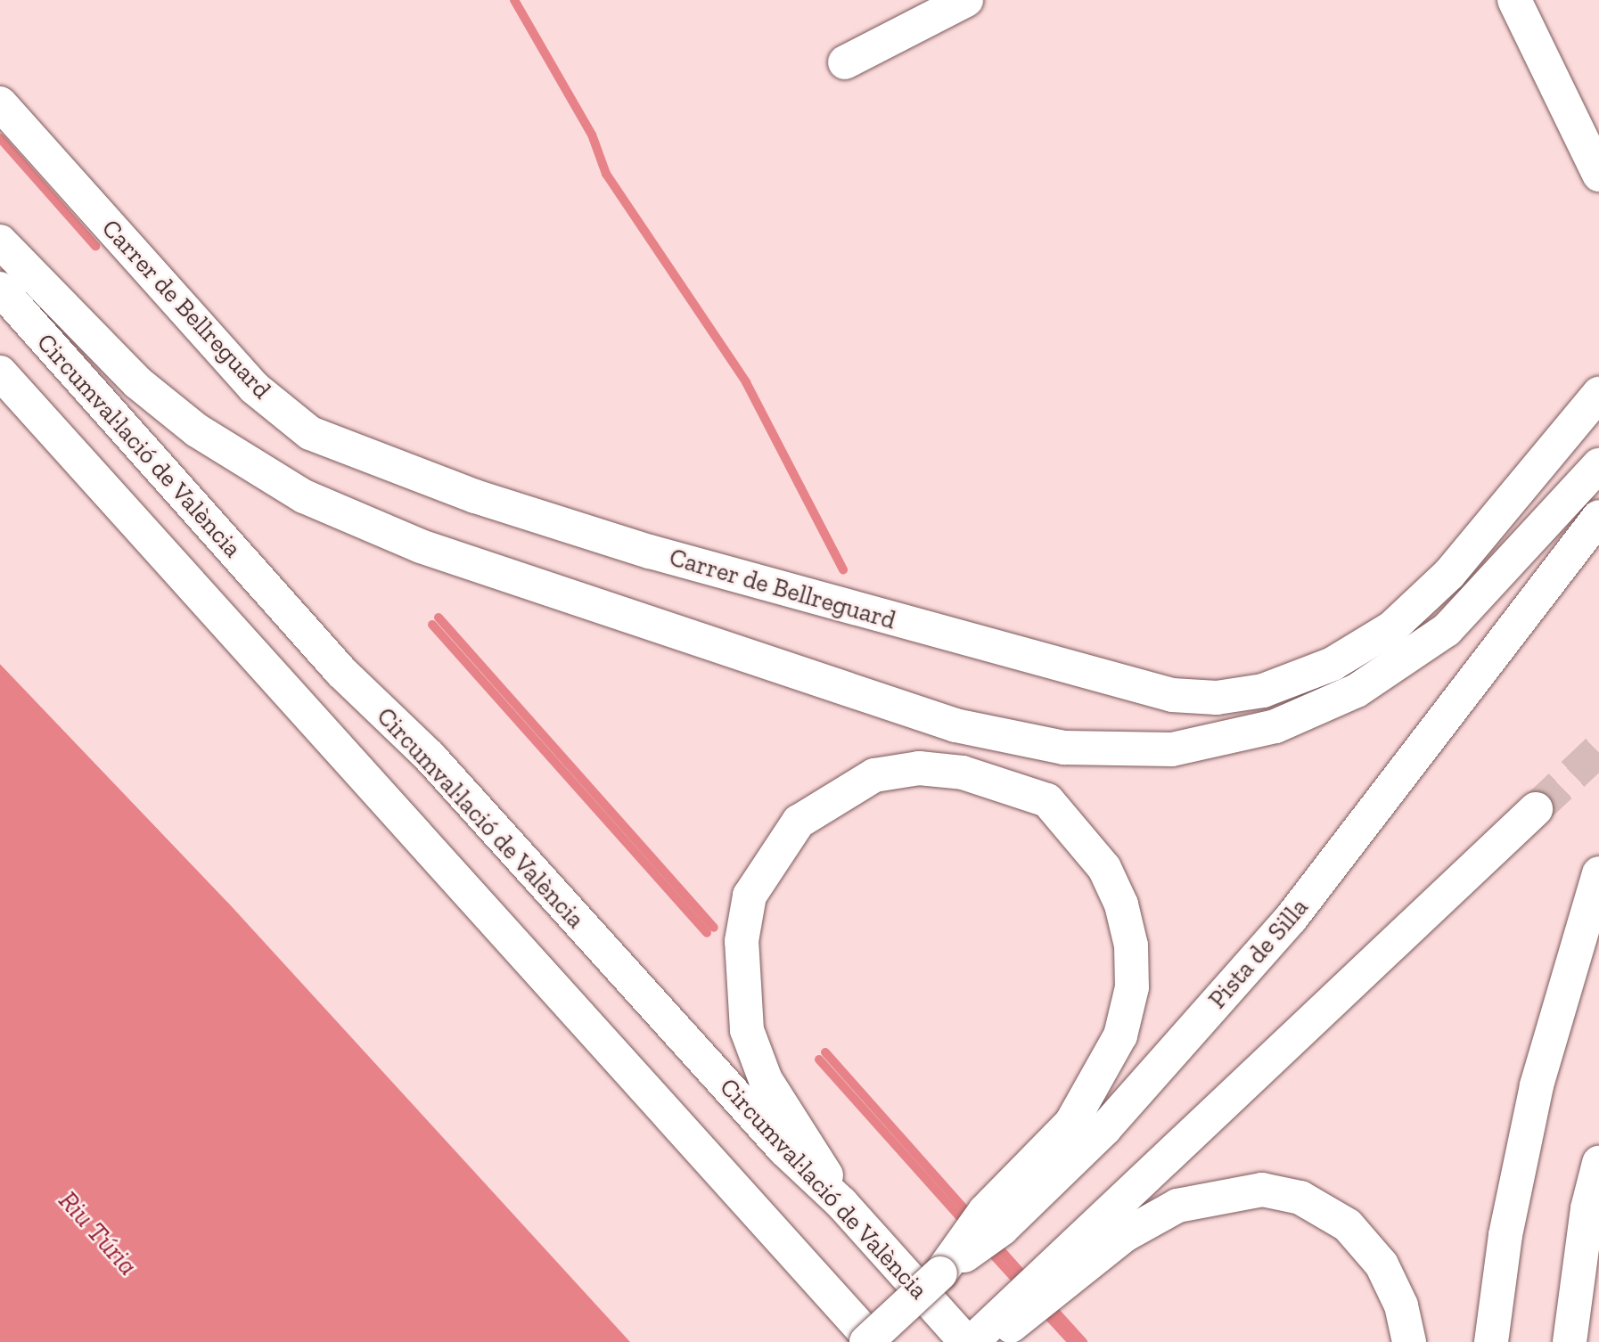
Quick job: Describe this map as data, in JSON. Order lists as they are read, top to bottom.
{
  "streets": {
    "main road": ["Carrer de Bellreguard", "Circumval·lació de València", "Pista de Silla"]
  },
  "water": ["Riu Túria"]
}
